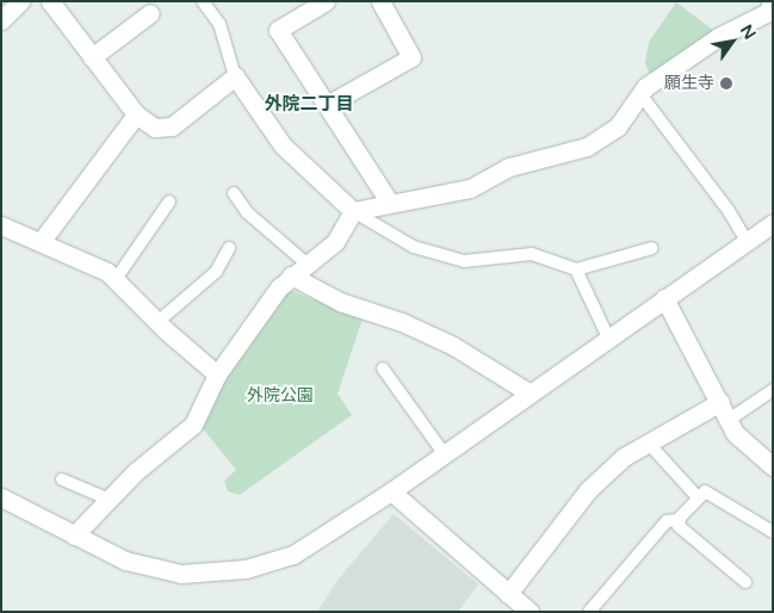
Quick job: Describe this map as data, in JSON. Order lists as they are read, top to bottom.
{
  "districts": ["外院二丁目"],
  "parks": ["外院公園"],
  "places": ["願生寺"],
  "north": "top right"
}
